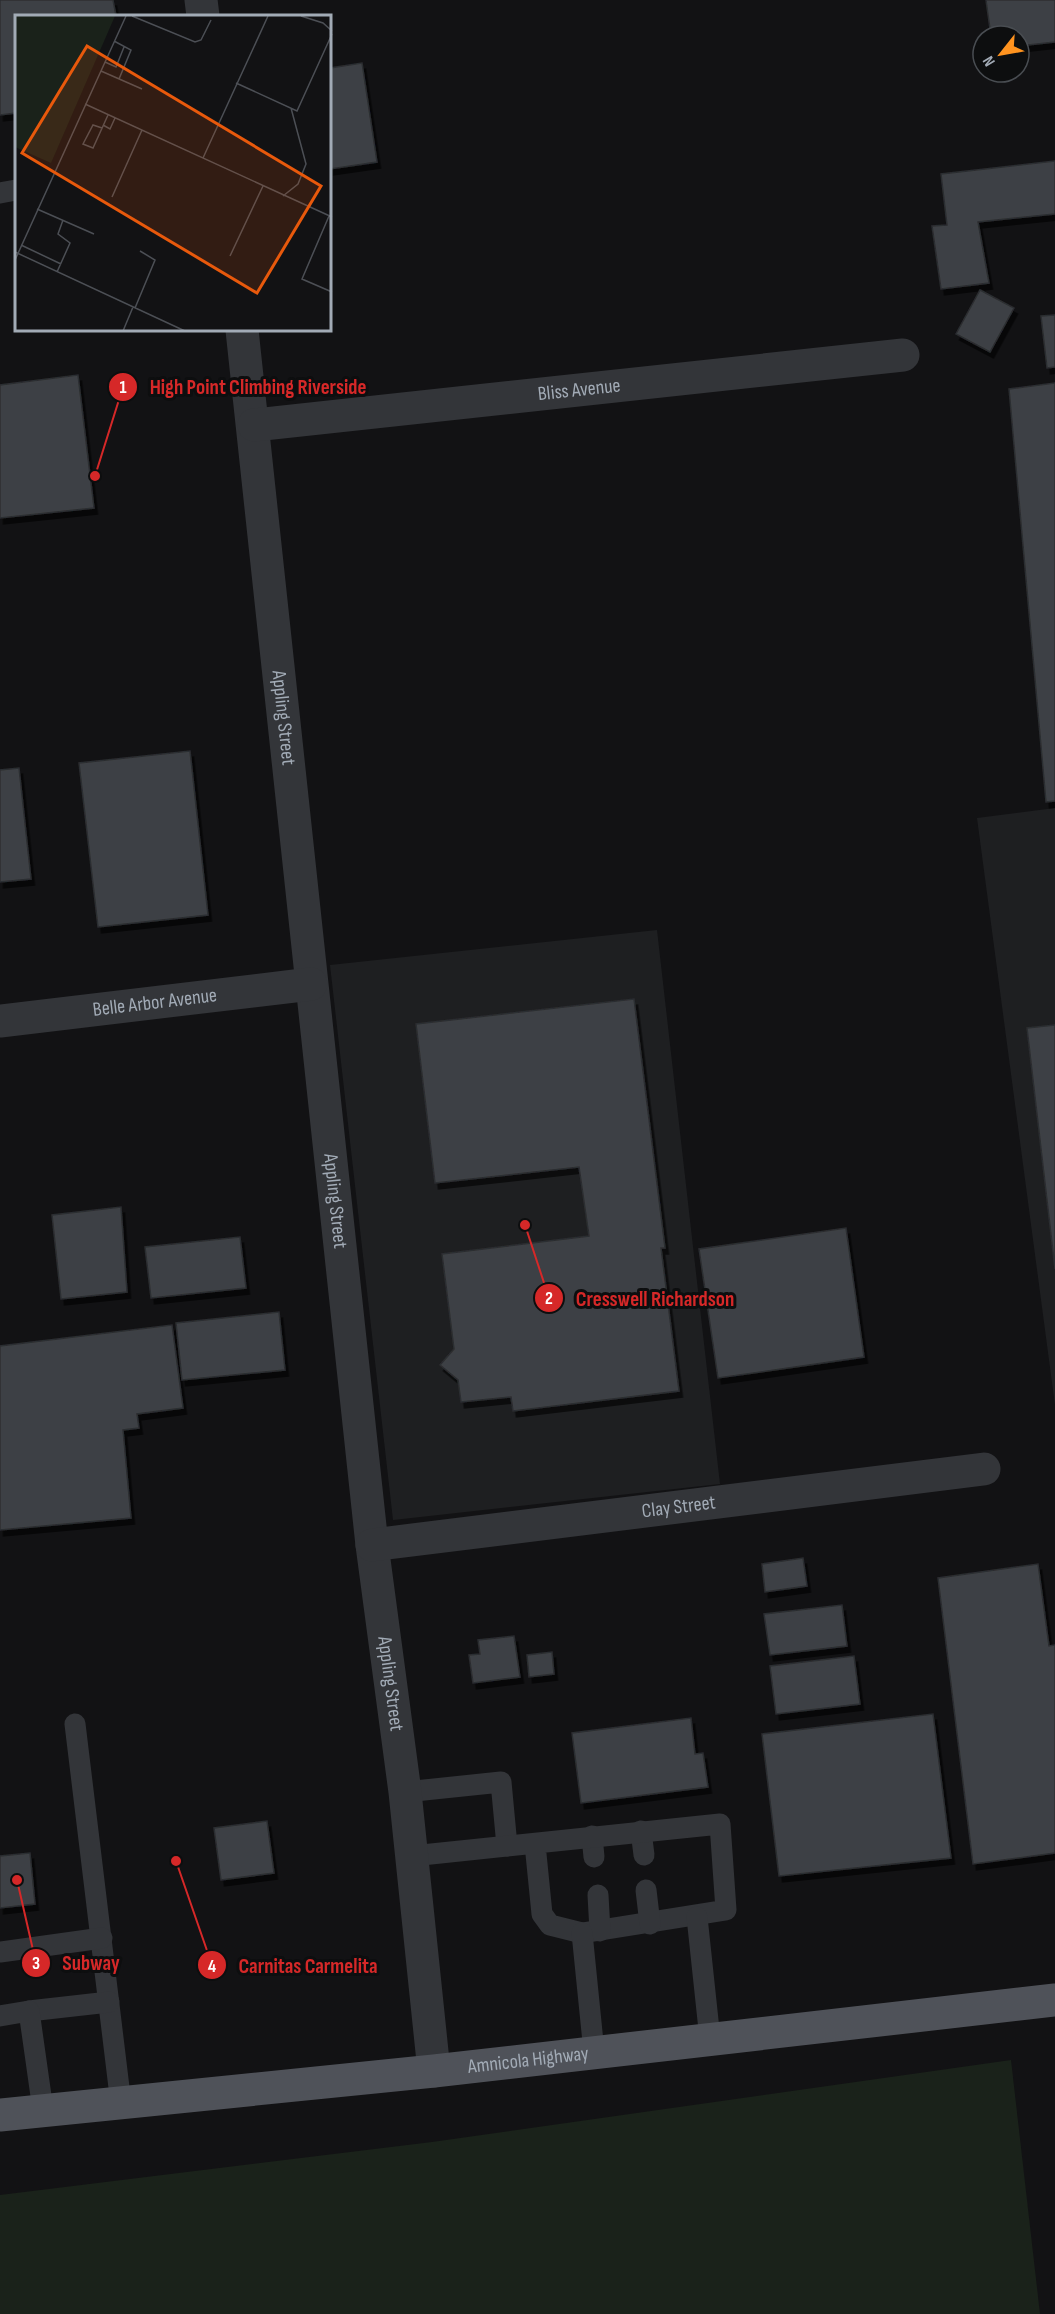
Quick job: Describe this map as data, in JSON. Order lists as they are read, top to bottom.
{
  "streets": {
    "main road": ["Amnicola Highway"],
    "street": [
      "Bliss Avenue",
      "Appling Street",
      "Belle Arbor Avenue",
      "Clay Street"
    ]
  },
  "crossings": [
    ["Bliss Avenue", "Appling Street"],
    ["Appling Street", "Belle Arbor Avenue"],
    ["Appling Street", "Clay Street"],
    ["Appling Street", "Amnicola Highway"]
  ],
  "places": [
    "High Point Climbing Riverside",
    "Cresswell Richardson",
    "Carnitas Carmelita",
    "Subway"
  ],
  "north": "bottom left"
}
